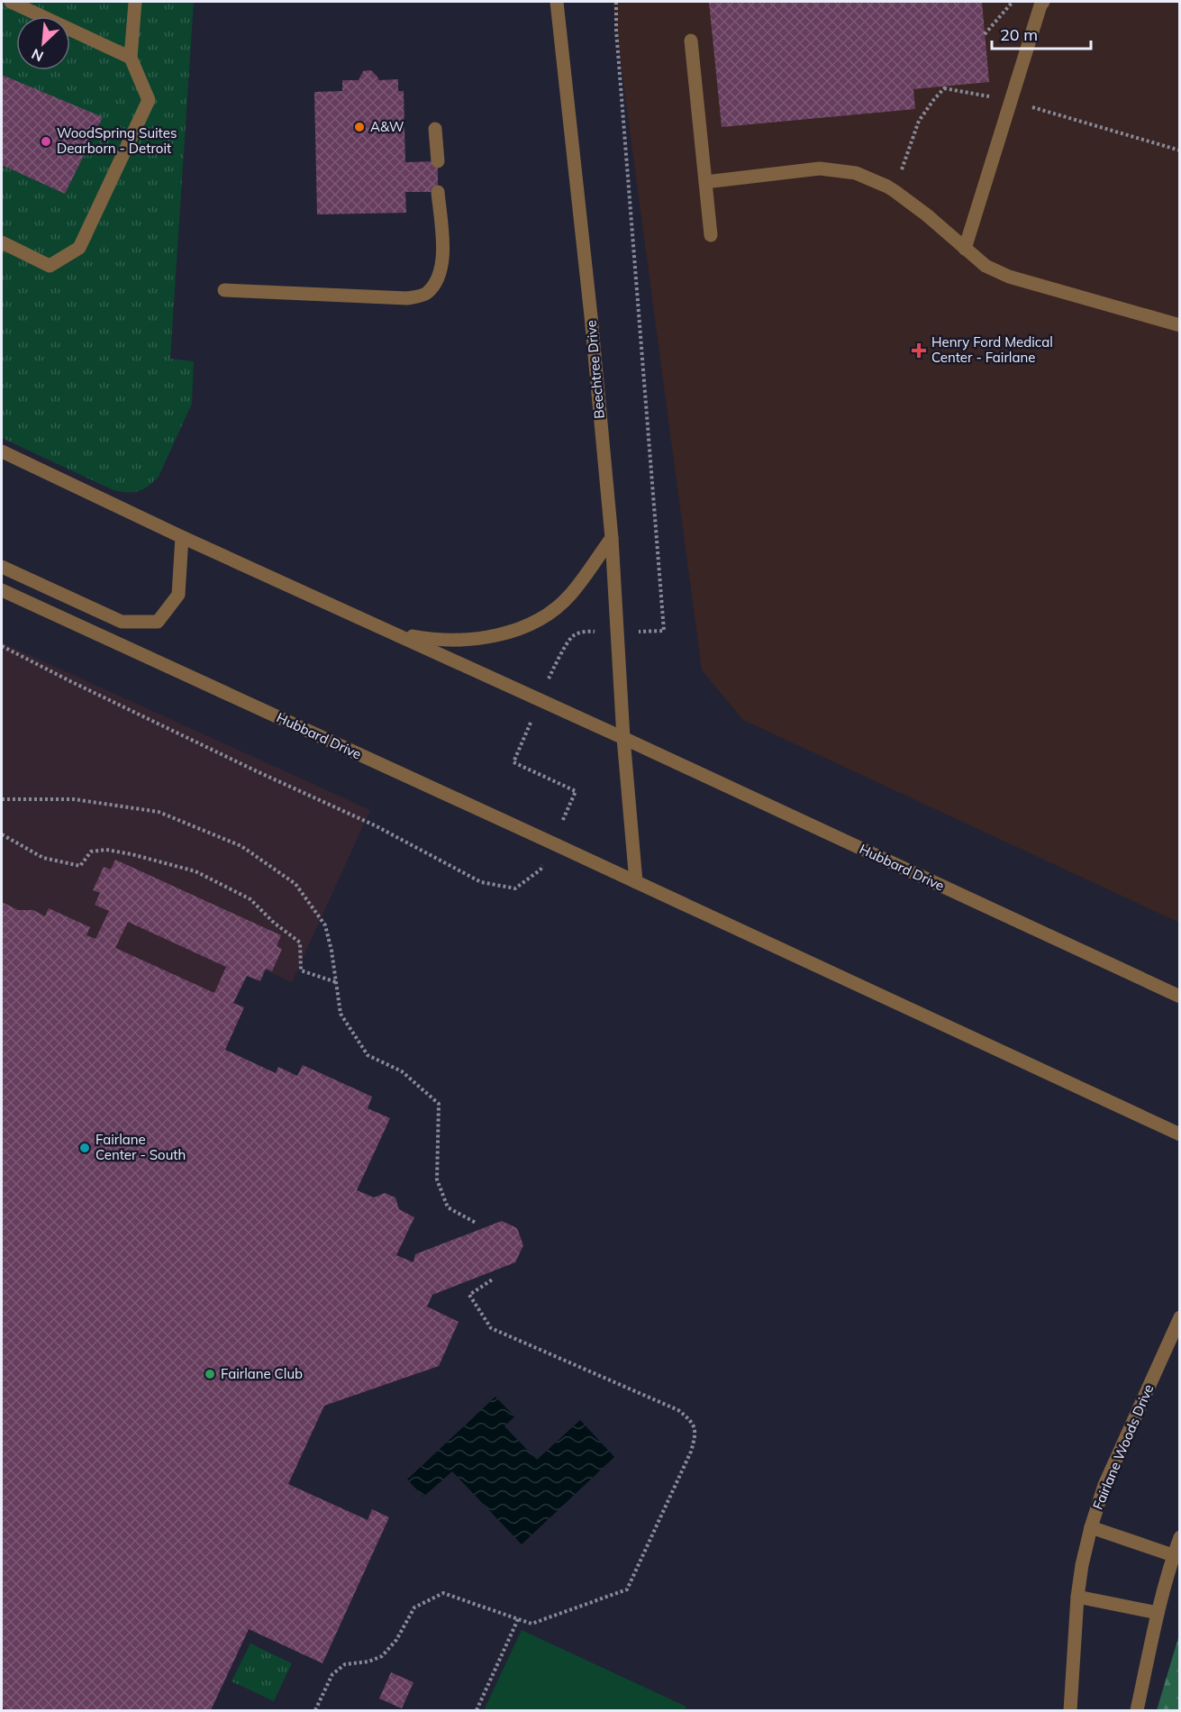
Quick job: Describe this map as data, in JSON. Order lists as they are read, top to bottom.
{
  "streets": {
    "street": ["Beechtree Drive", "Hubbard Drive", "Fairlane Woods Drive"]
  },
  "crossings": [
    ["Beechtree Drive", "Hubbard Drive"]
  ],
  "places": {
    "other": [
      "A&W",
      "WoodSpring Suites Dearborn - Detroit",
      "Fairlane Center - South",
      "Fairlane Club"
    ],
    "health": ["Henry Ford Medical Center - Fairlane"]
  },
  "scale_bar": "20 m",
  "north": "bottom left"
}
